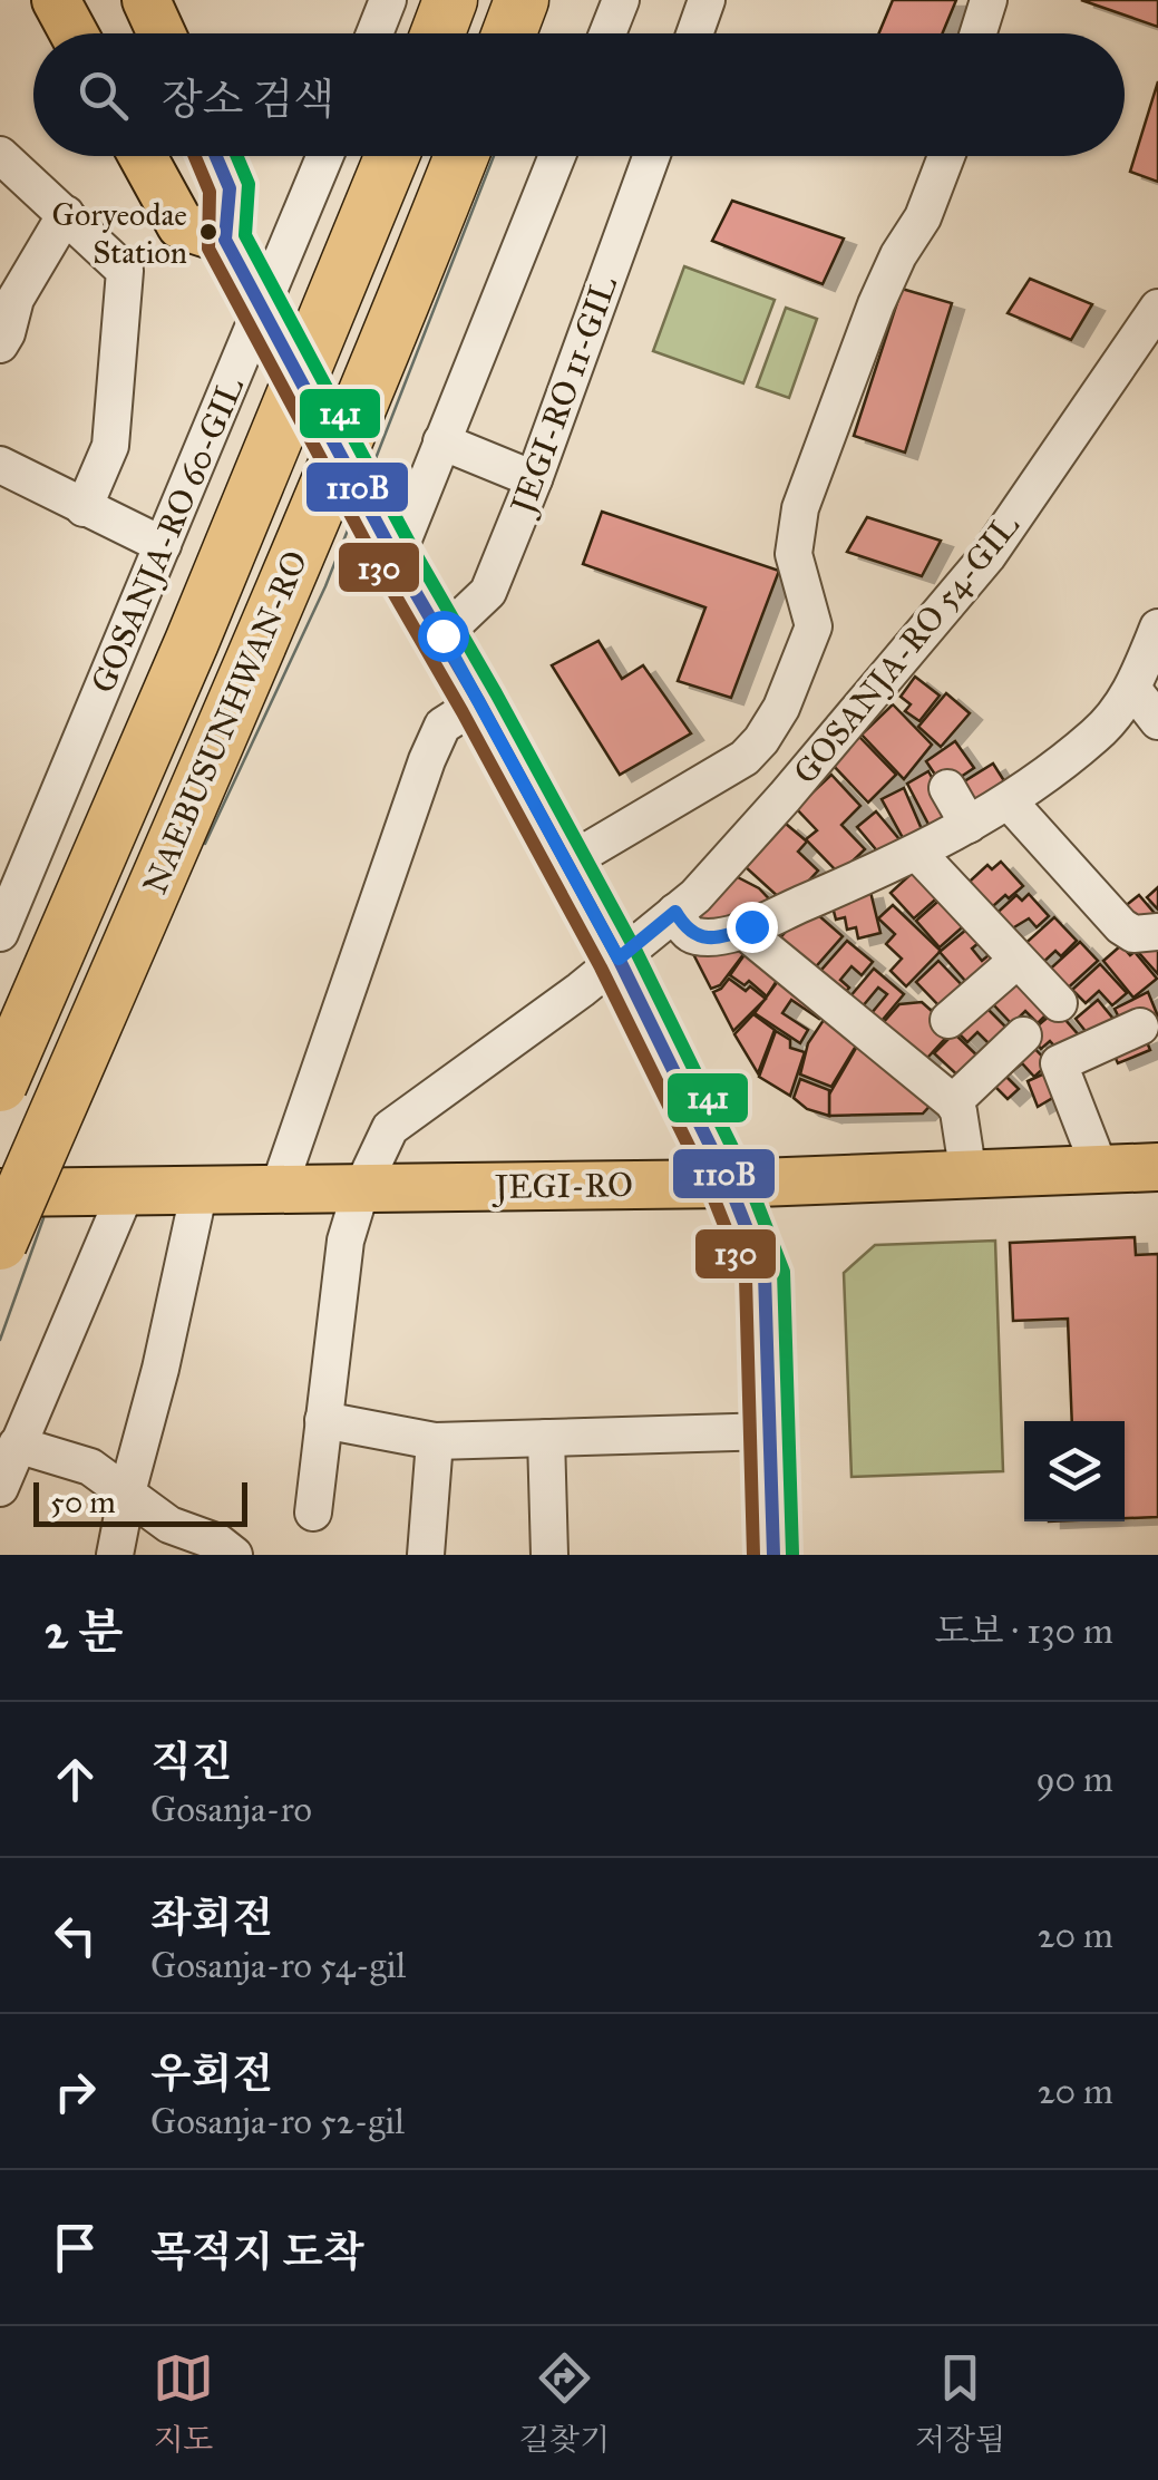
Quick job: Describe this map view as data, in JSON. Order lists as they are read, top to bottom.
{
  "streets": {
    "highway": ["NAEBUSUNHWAN-RO"],
    "main road": ["JEGI-RO"],
    "street": ["JEGI-RO 11-GIL", "GOSANJA-RO 60-GIL", "GOSANJA-RO 54-GIL"]
  },
  "places": ["Goryeodae Station"],
  "lines": ["transit line 110B", "transit line 130", "transit line 141"],
  "scale_bar": "50 m",
  "page": {
    "search": "장소 검색",
    "scale": "50 m",
    "heading": ["2 분", "도보 · 130 m"],
    "list": [
      ["직진", "Gosanja-ro", "90 m"],
      ["좌회전", "Gosanja-ro 54-gil", "20 m"],
      ["우회전", "Gosanja-ro 52-gil", "20 m"],
      "목적지 도착"
    ],
    "nav": ["지도", "길찾기", "저장됨"]
  }
}
